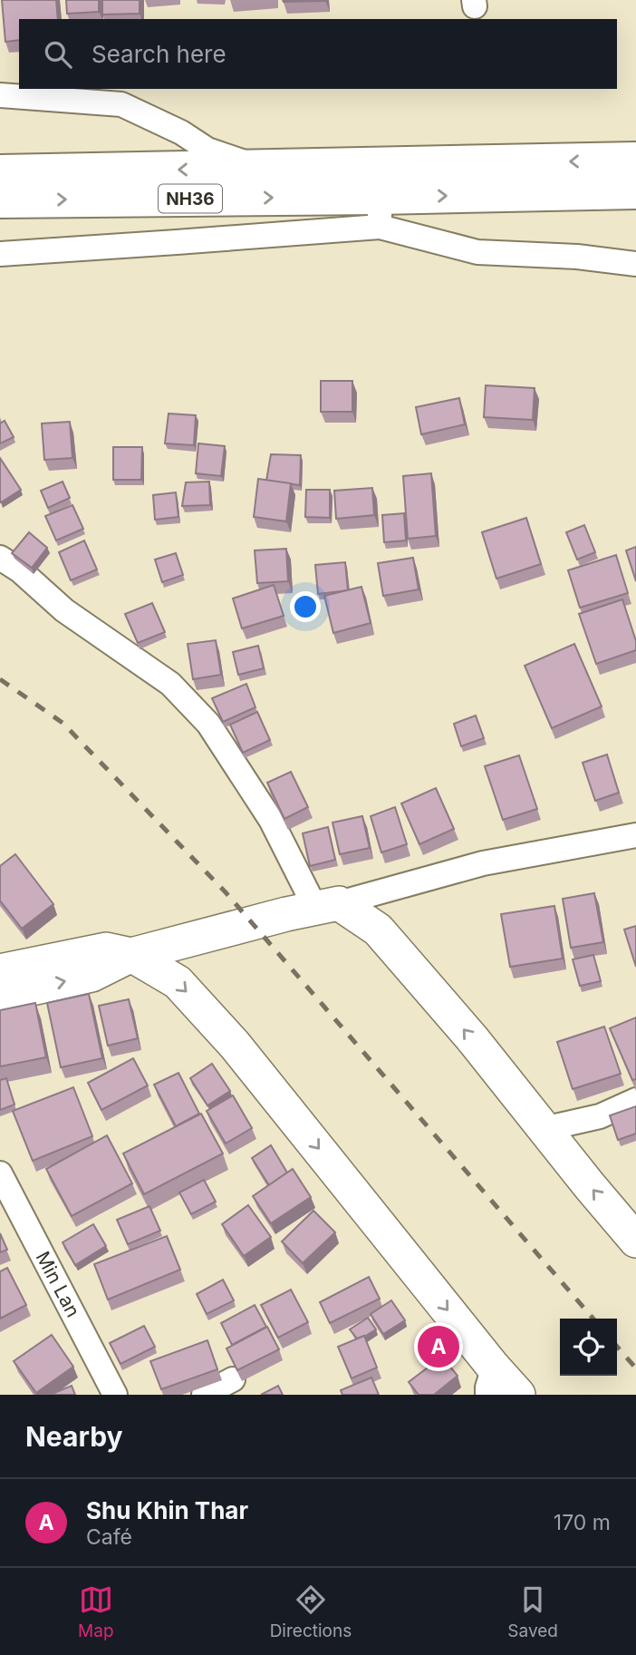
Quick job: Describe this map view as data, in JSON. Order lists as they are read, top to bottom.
{
  "streets": {
    "highway": ["NH36"],
    "street": ["Min Lan"]
  },
  "page": {
    "search": "Search here",
    "pins": "A",
    "heading": "Nearby",
    "list": [
      {
        "mark": "A",
        "name": "Shu Khin Thar",
        "note": "Café",
        "value": "170 m"
      }
    ],
    "nav": ["Map", "Directions", "Saved"]
  }
}
